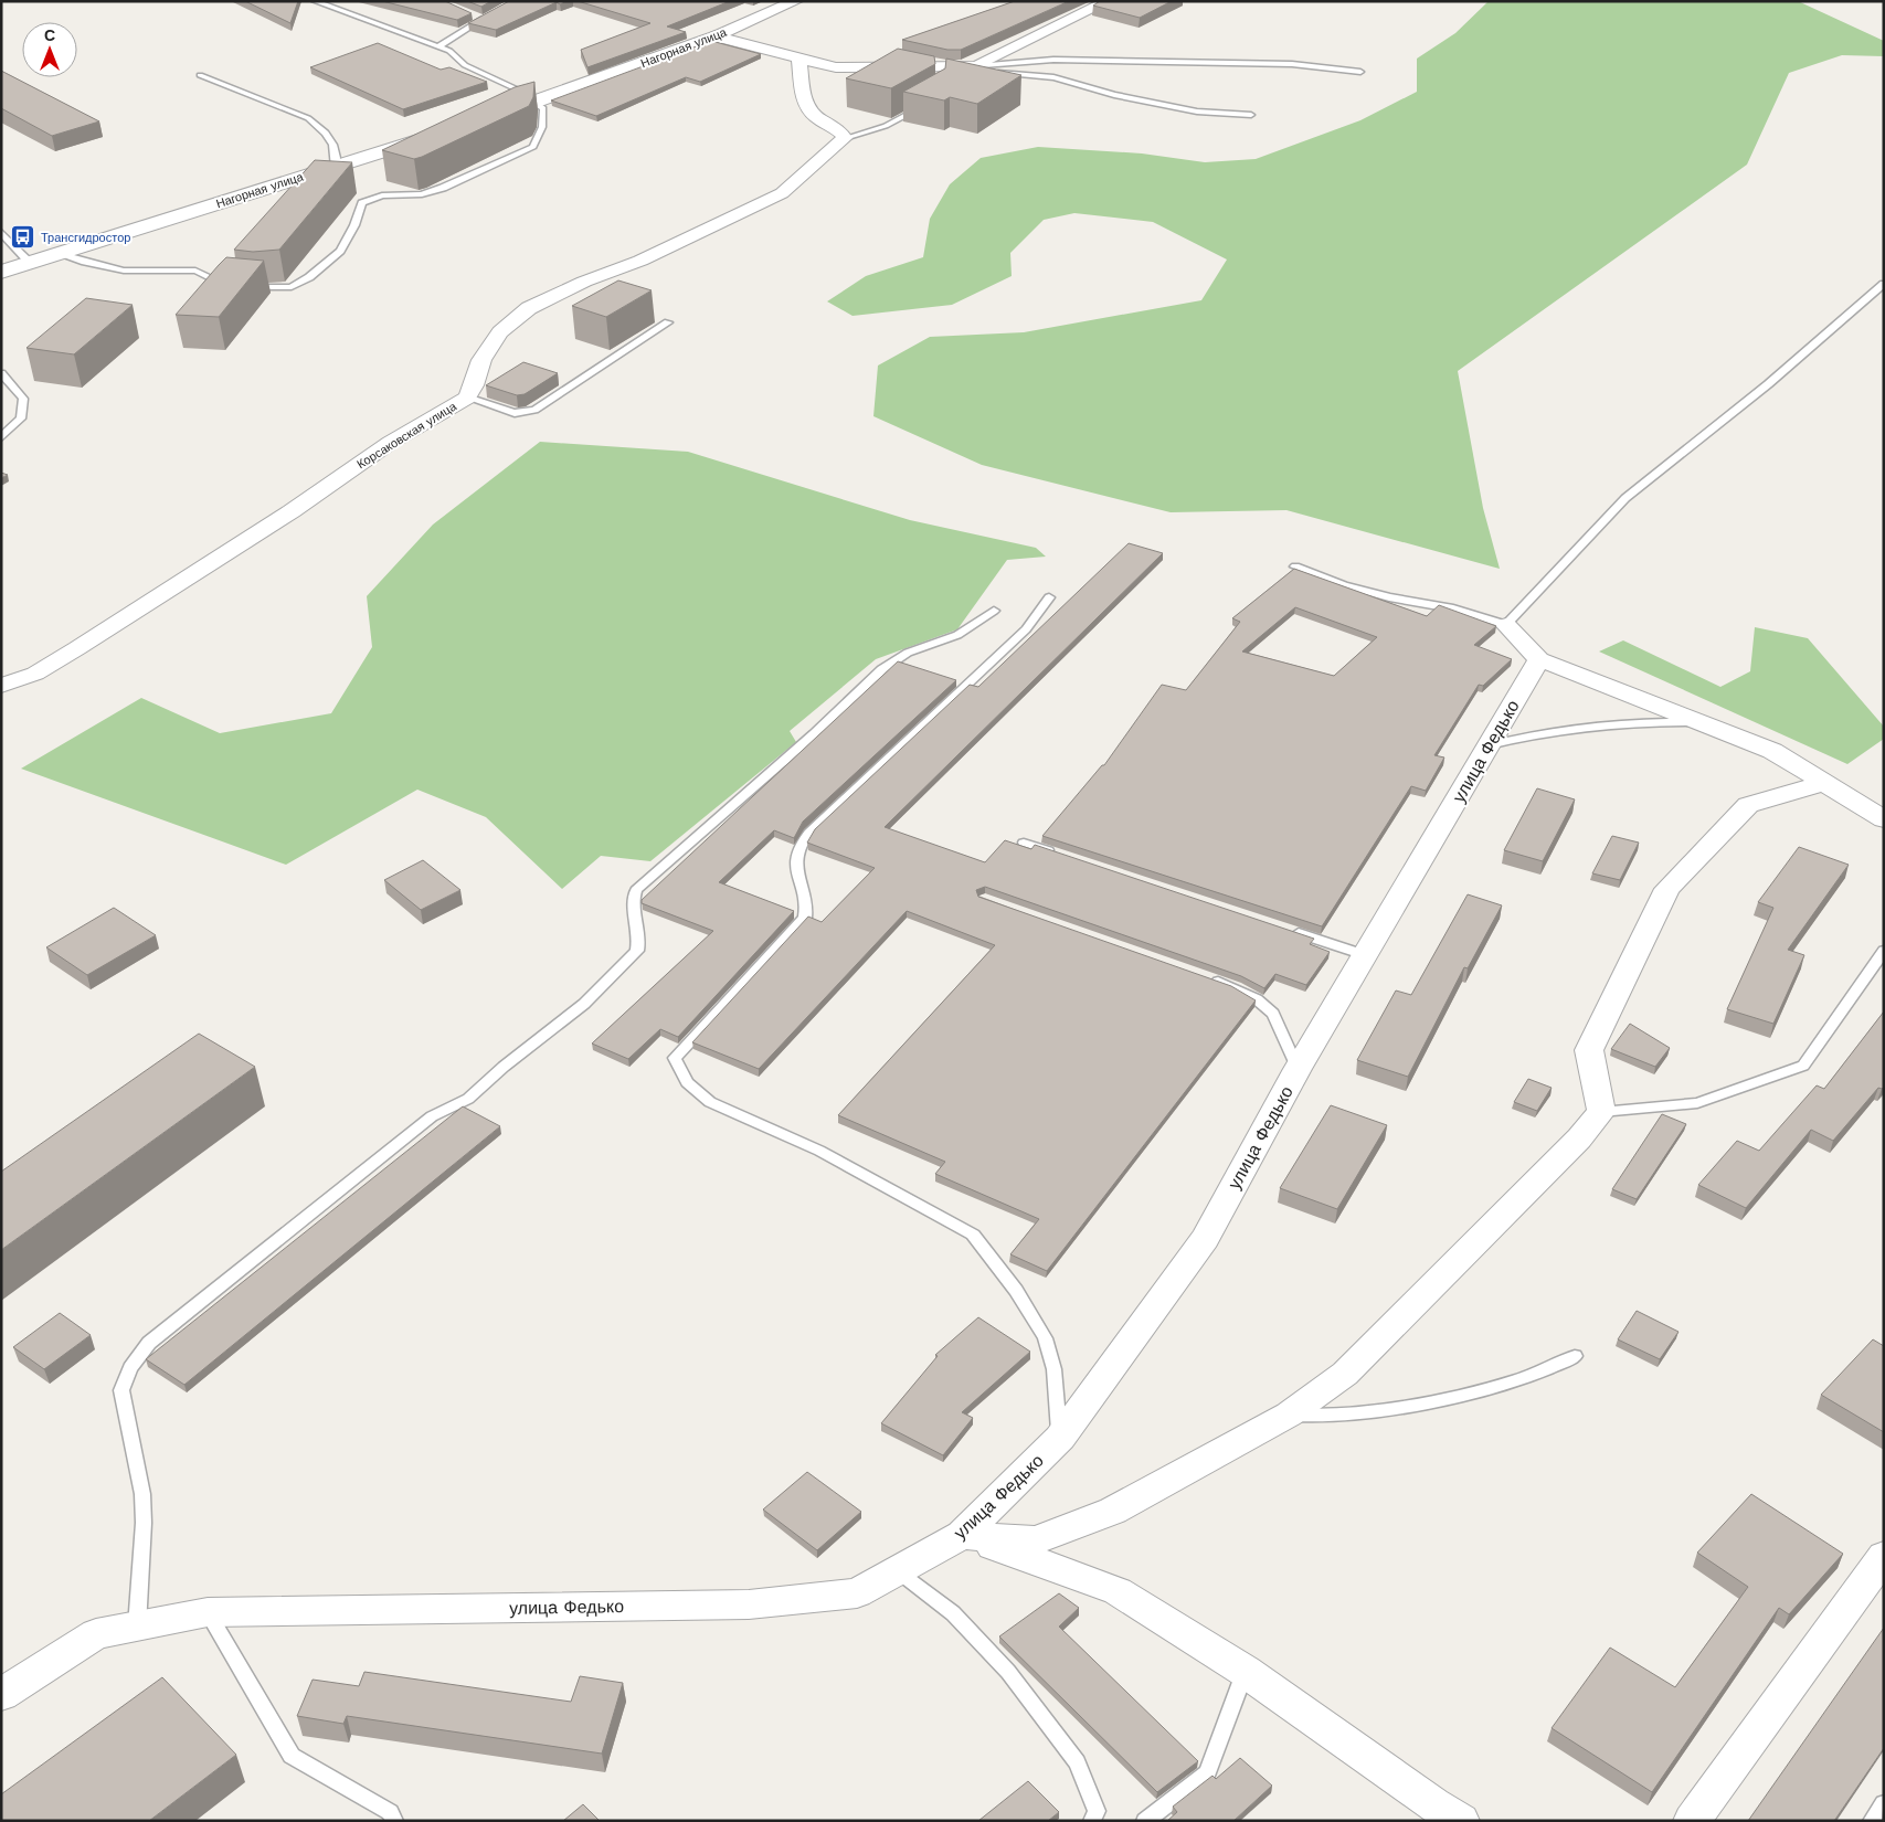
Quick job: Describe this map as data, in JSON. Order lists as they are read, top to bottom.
{
  "streets": {
    "street": ["Нагорная улица", "Корсаковская улица", "улица Федько"]
  },
  "places": {
    "bus stop": ["Трансгидростор"]
  },
  "north": "top"
}
